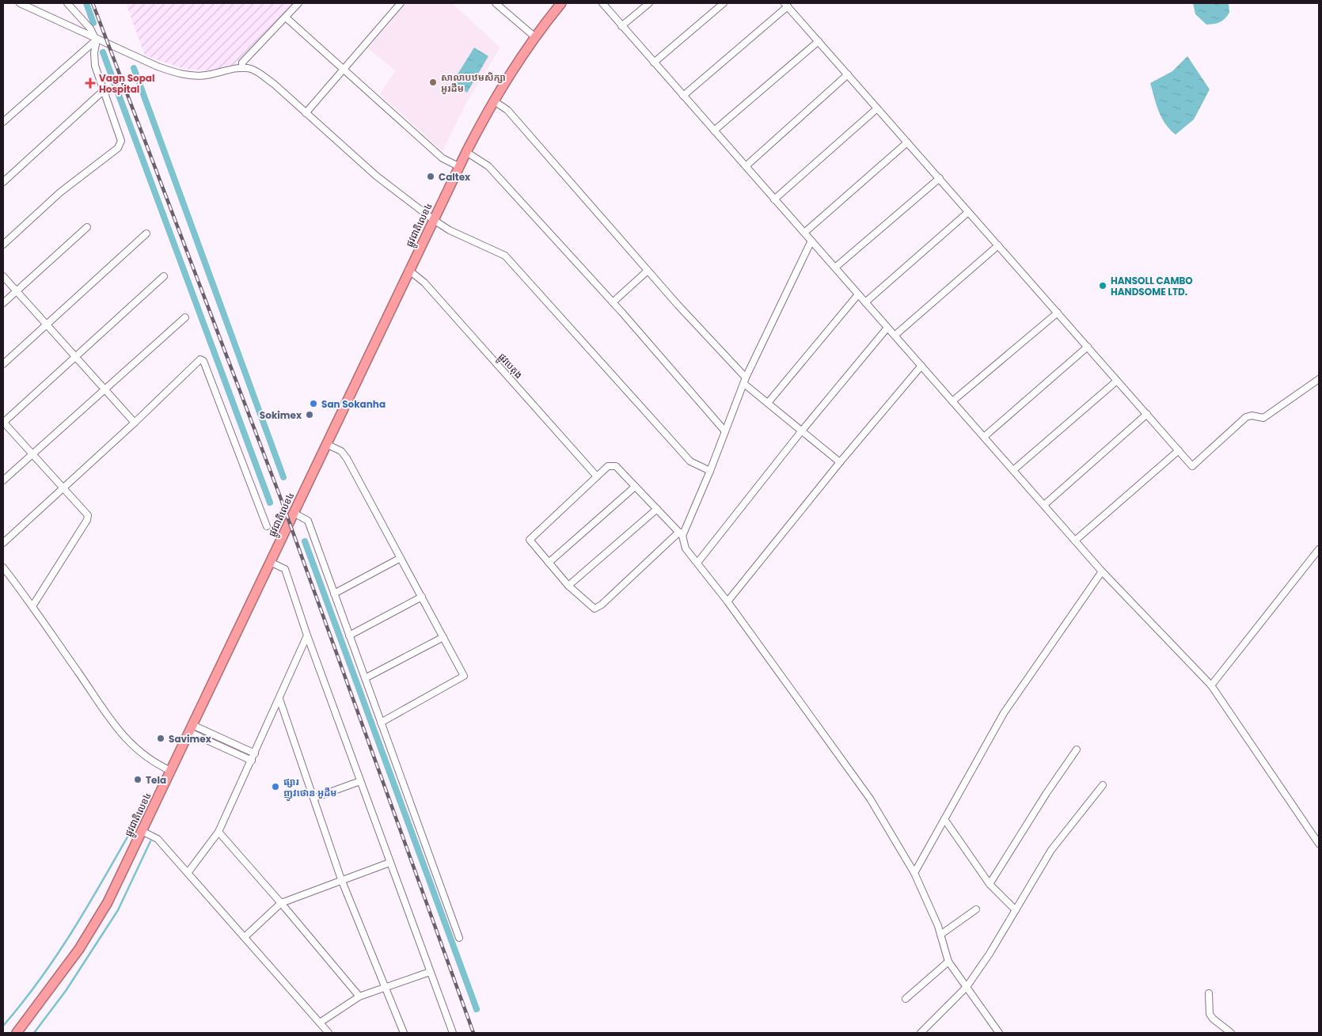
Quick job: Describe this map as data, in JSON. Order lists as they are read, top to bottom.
{
  "streets": {
    "highway": ["ផ្លូវជាតិលេខ៤"],
    "street": ["ផ្លូវបេតុង"]
  },
  "crossings": [
    ["ផ្លូវជាតិលេខ៤", "ផ្លូវបេតុង"]
  ],
  "places": {
    "other": [
      "សាលាបឋមសិក្សា អូរដឹម",
      "Caltex",
      "HANSOLL CAMBO HANDSOME LTD.",
      "San Sokanha",
      "Sokimex",
      "Savimex",
      "Tela",
      "ផ្សារ ញូវថោន អូដឹម"
    ],
    "health": ["Vagn Sopal Hospital"]
  }
}
